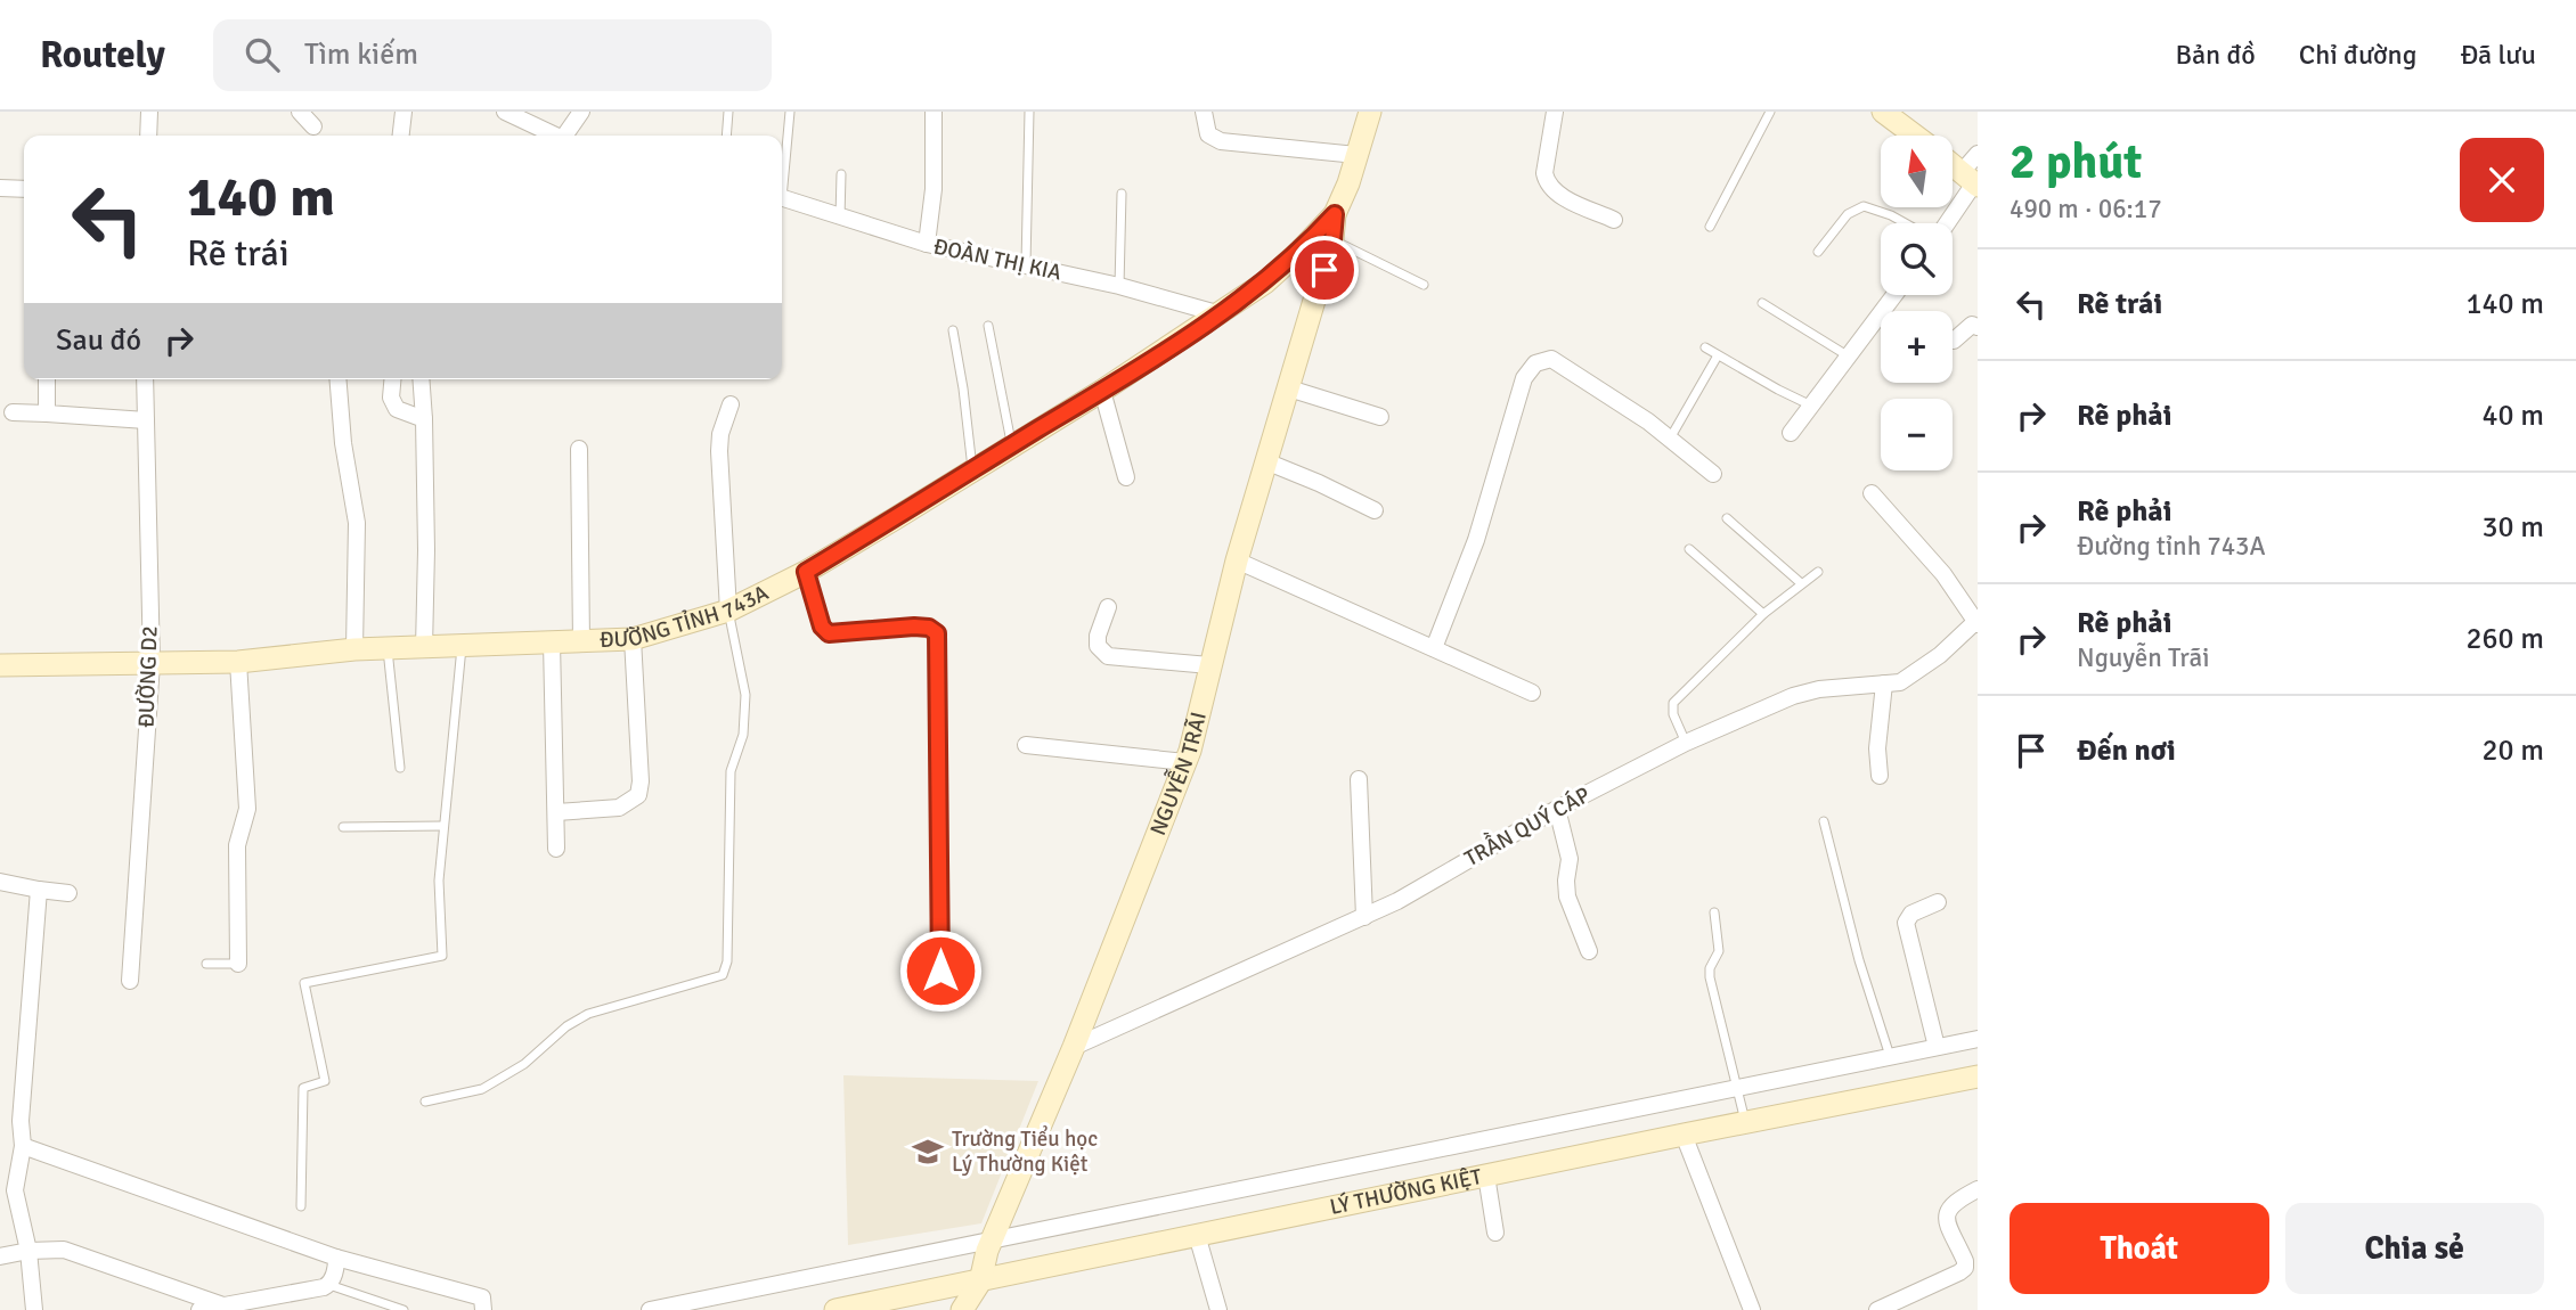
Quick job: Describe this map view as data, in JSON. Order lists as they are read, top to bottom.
{
  "streets": {
    "main road": ["ĐƯỜNG TỈNH 743A", "NGUYỄN TRÃI", "LÝ THƯỜNG KIỆT"],
    "street": ["ĐOÀN THỊ KIA", "ĐƯỜNG D2", "TRẦN QUÝ CÁP"]
  },
  "crossings": [
    ["ĐOÀN THỊ KIA", "ĐƯỜNG TỈNH 743A"],
    ["ĐƯỜNG TỈNH 743A", "ĐƯỜNG D2"],
    ["ĐƯỜNG TỈNH 743A", "NGUYỄN TRÃI"],
    ["NGUYỄN TRÃI", "TRẦN QUÝ CÁP"],
    ["NGUYỄN TRÃI", "LÝ THƯỜNG KIỆT"]
  ],
  "places": {
    "school or university": ["Trường Tiểu học Lý Thường Kiệt"]
  },
  "north": "top",
  "page": {
    "header": "Routely",
    "search": "Tìm kiếm",
    "nav": ["Bản đồ", "Chỉ đường", "Đã lưu"],
    "heading": ["2 phút", "490 m · 06:17"],
    "map_buttons": ["+", "−"],
    "turn": ["140 m", "Rẽ trái"],
    "list": [
      {
        "name": "Rẽ trái",
        "value": "140 m"
      },
      {
        "name": "Rẽ phải",
        "value": "40 m"
      },
      {
        "name": "Rẽ phải",
        "note": "Đường tỉnh 743A",
        "value": "30 m"
      },
      {
        "name": "Rẽ phải",
        "note": "Nguyễn Trãi",
        "value": "260 m"
      },
      {
        "name": "Đến nơi",
        "value": "20 m"
      }
    ],
    "then": "Sau đó",
    "buttons": ["Thoát", "Chia sẻ"]
  }
}
